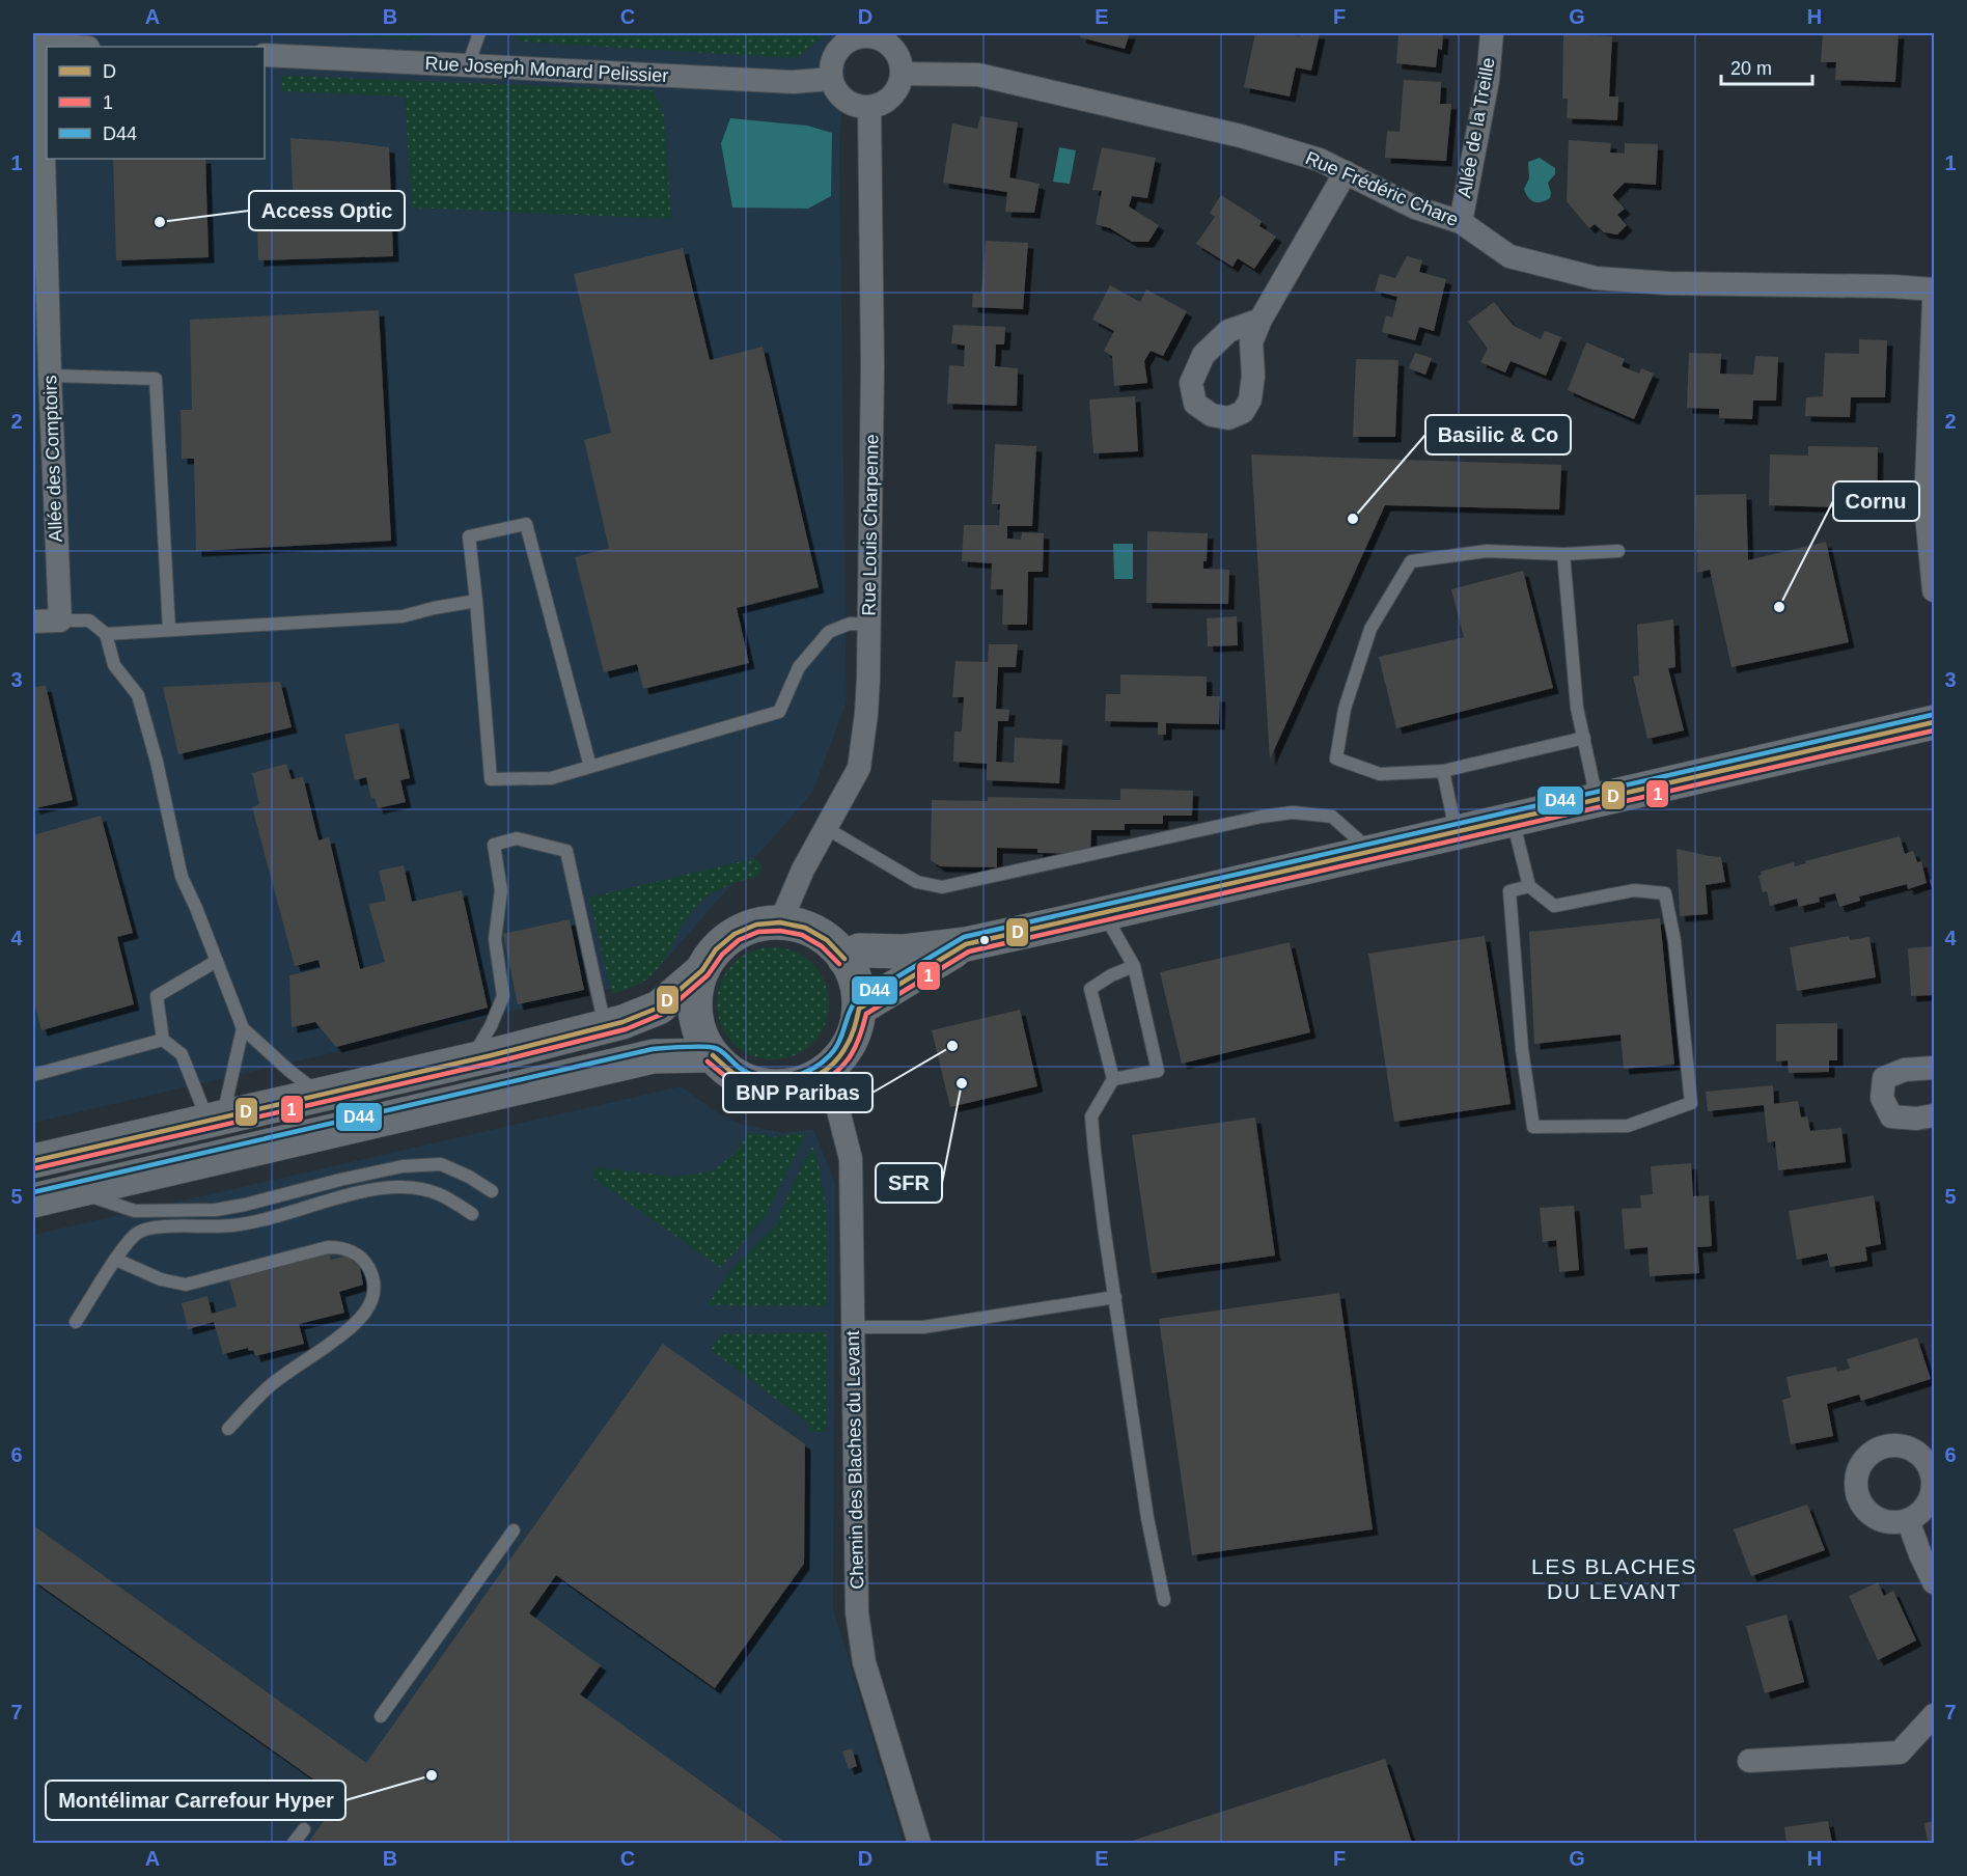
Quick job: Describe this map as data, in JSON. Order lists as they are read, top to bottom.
{
  "streets": {
    "street": [
      "Rue Joseph Monard Pelissier",
      "Allée de la Treille",
      "Rue Frédéric Chare",
      "Allée des Comptoirs",
      "Rue Louis Charpenne",
      "Chemin des Blaches du Levant"
    ]
  },
  "crossings": [
    ["Rue Joseph Monard Pelissier", "Rue Frédéric Chare"],
    ["Rue Joseph Monard Pelissier", "Rue Louis Charpenne"],
    ["Allée de la Treille", "Rue Frédéric Chare"],
    ["Rue Frédéric Chare", "Rue Louis Charpenne"],
    ["Rue Louis Charpenne", "Chemin des Blaches du Levant"]
  ],
  "districts": ["LES BLACHES DU LEVANT"],
  "places": [
    "Access Optic",
    "Basilic & Co",
    "Cornu",
    "BNP Paribas",
    "SFR",
    "Montélimar Carrefour Hyper"
  ],
  "lines": ["transit line D44", "transit line D", "transit line 1"],
  "legend": ["D", "1", "D44"],
  "scale_bar": "20 m",
  "grid": {
    "columns": [
      "A",
      "B",
      "C",
      "D",
      "E",
      "F",
      "G",
      "H"
    ],
    "rows": [
      "1",
      "2",
      "3",
      "4",
      "5",
      "6",
      "7"
    ]
  }
}
